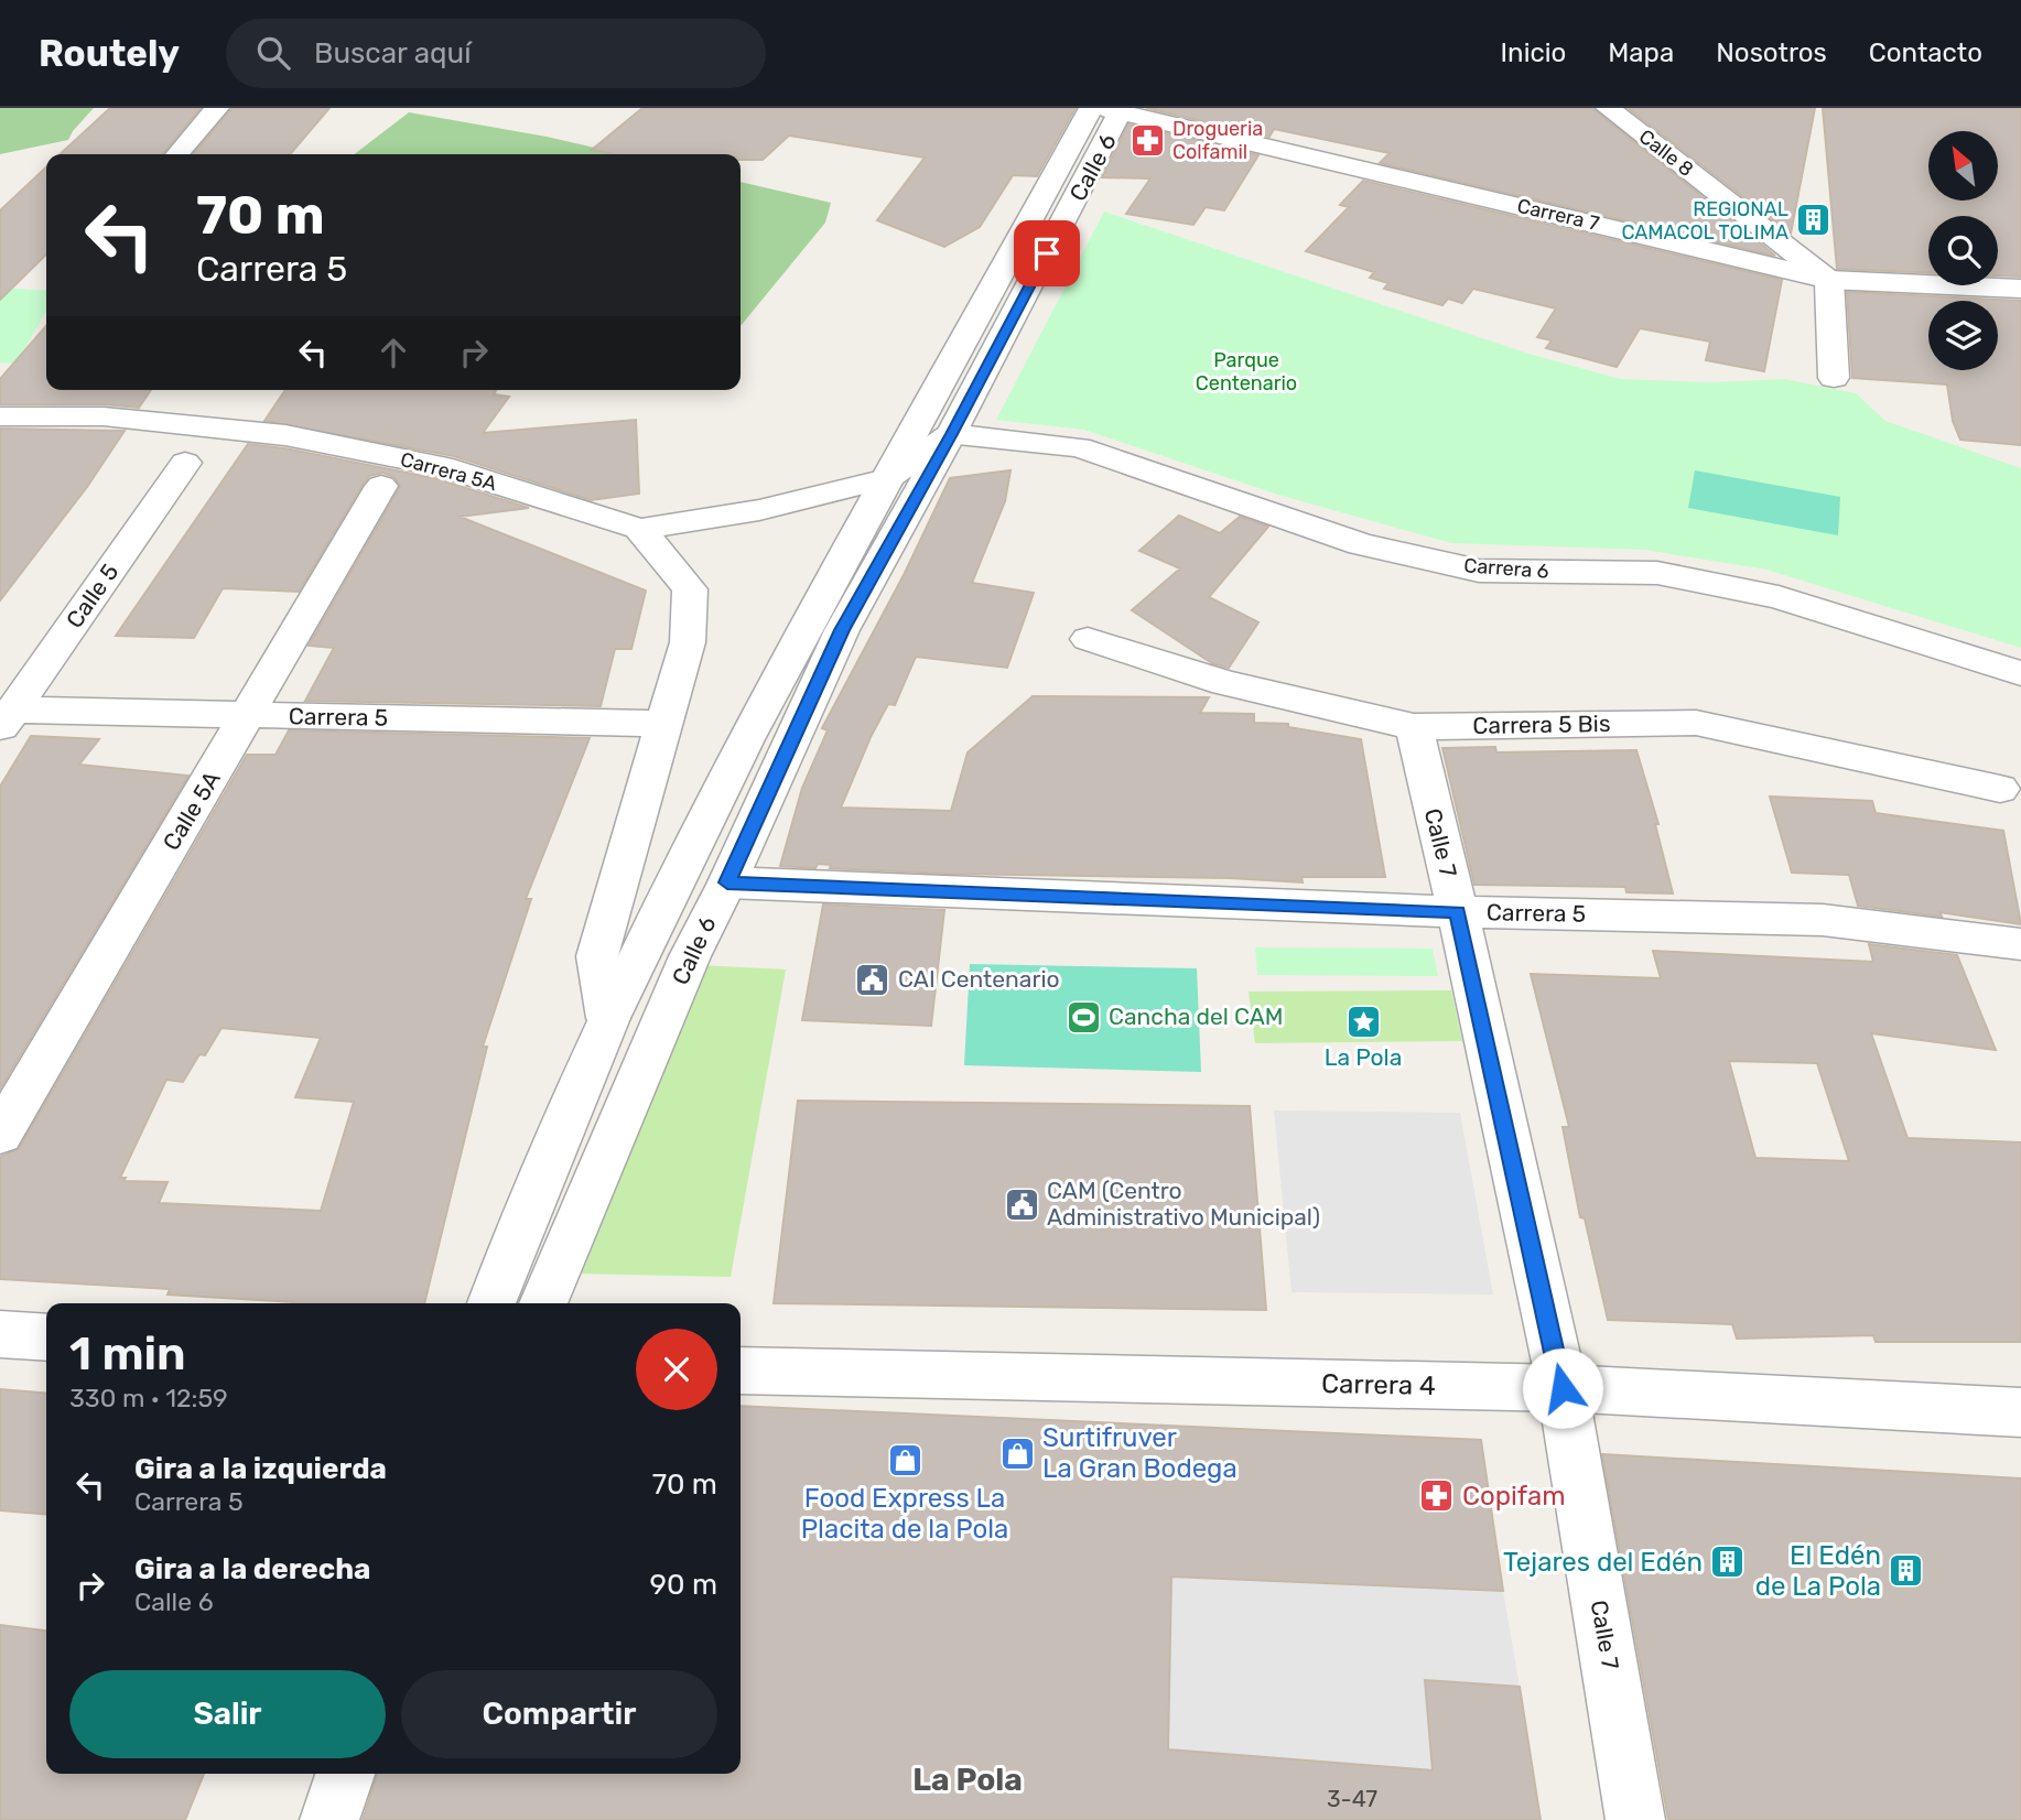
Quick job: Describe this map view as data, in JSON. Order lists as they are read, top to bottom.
{
  "streets": {
    "street": [
      "Calle 8",
      "Calle 6",
      "Carrera 7",
      "Carrera 5A",
      "Carrera 6",
      "Calle 5",
      "Carrera 5",
      "Carrera 5 Bis",
      "Calle 5A",
      "Calle 7",
      "Carrera 4"
    ]
  },
  "crossings": [
    ["Calle 8", "Carrera 7"],
    ["Calle 6", "Carrera 7"],
    ["Calle 6", "Carrera 5A"],
    ["Calle 6", "Carrera 6"],
    ["Calle 6", "Carrera 5"],
    ["Calle 5", "Carrera 5"],
    ["Carrera 5", "Calle 5A"],
    ["Carrera 5", "Calle 7"],
    ["Carrera 5 Bis", "Calle 7"],
    ["Calle 7", "Carrera 4"]
  ],
  "districts": ["La Pola"],
  "parks": ["Parque Centenario"],
  "places": {
    "pharmacy": ["Drogueria Colfamil", "Copifam"],
    "building": ["REGIONAL CAMACOL TOLIMA", "Tejares del Edén", "El Edén de La Pola"],
    "public building": ["CAI Centenario", "CAM (Centro Administrativo Municipal)"],
    "sports": ["Cancha del CAM"],
    "place": ["La Pola"],
    "shop": ["Surtifruver La Gran Bodega", "Food Express La Placita de la Pola"]
  },
  "house_numbers": ["3-47"],
  "north": "top left",
  "page": {
    "header": "Routely",
    "search": "Buscar aquí",
    "nav": [
      "Inicio",
      "Mapa",
      "Nosotros",
      "Contacto"
    ],
    "turn": ["70 m", "Carrera 5"],
    "heading": ["1 min", "330 m · 12:59"],
    "list": [
      {
        "name": "Gira a la izquierda",
        "note": "Carrera 5",
        "value": "70 m"
      },
      {
        "name": "Gira a la derecha",
        "note": "Calle 6",
        "value": "90 m"
      }
    ],
    "buttons": ["Salir", "Compartir"]
  }
}
